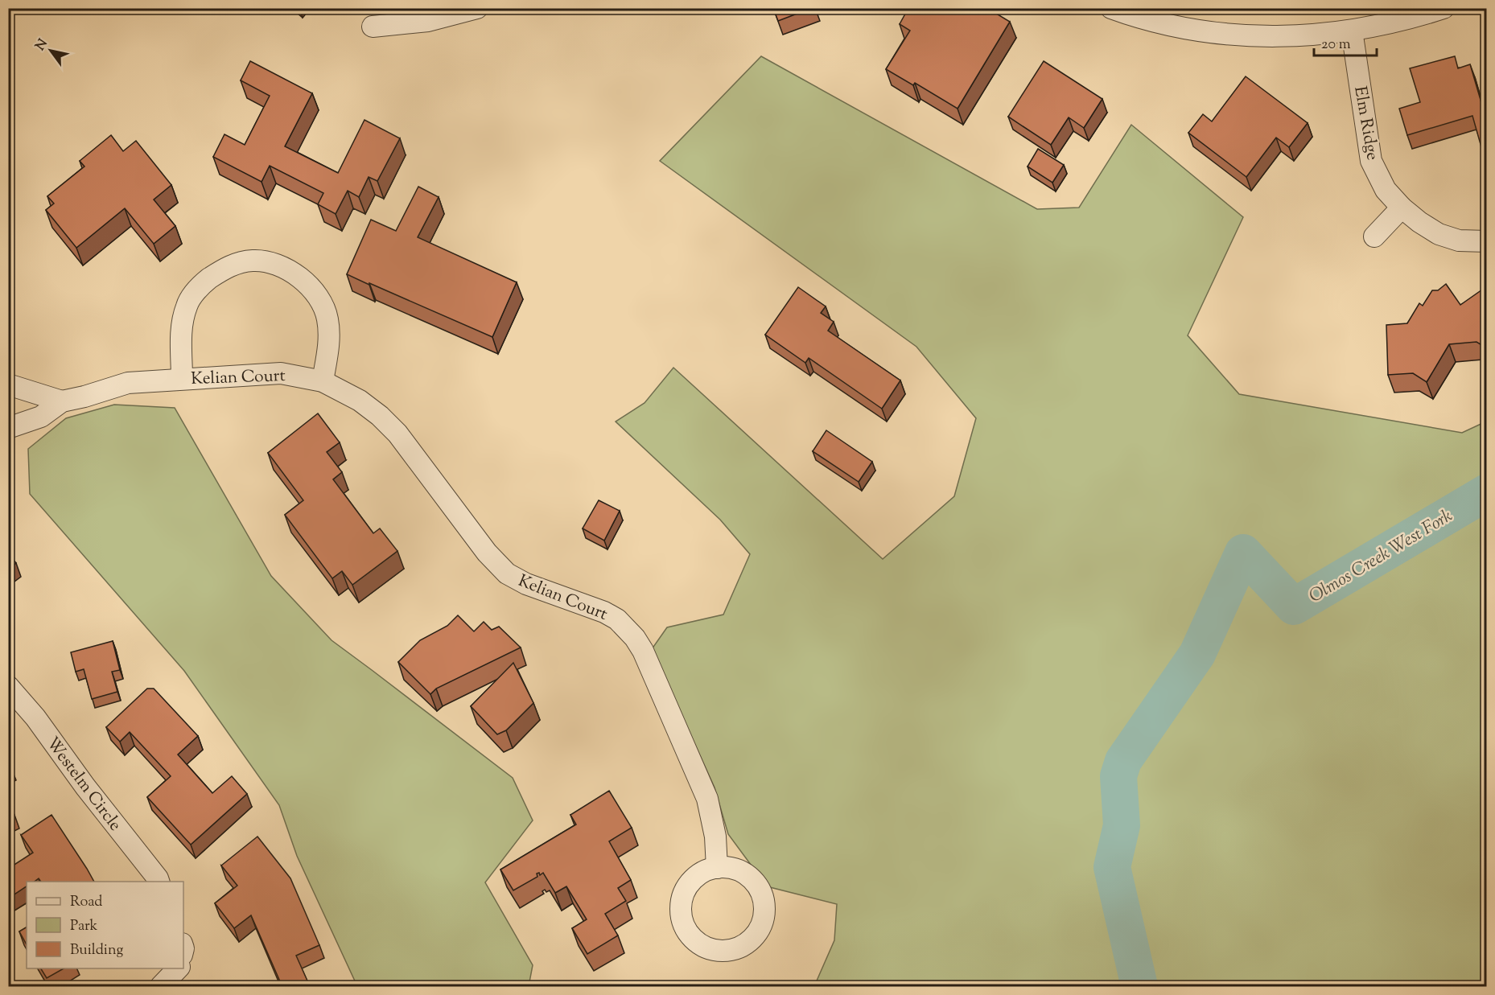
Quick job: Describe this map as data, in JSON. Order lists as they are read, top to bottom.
{
  "streets": {
    "street": ["Elm Ridge", "Kelian Court", "Westelm Circle"]
  },
  "water": ["Olmos Creek West Fork"],
  "legend": ["Road", "Park", "Building"],
  "scale_bar": "20 m",
  "north": "top left"
}
